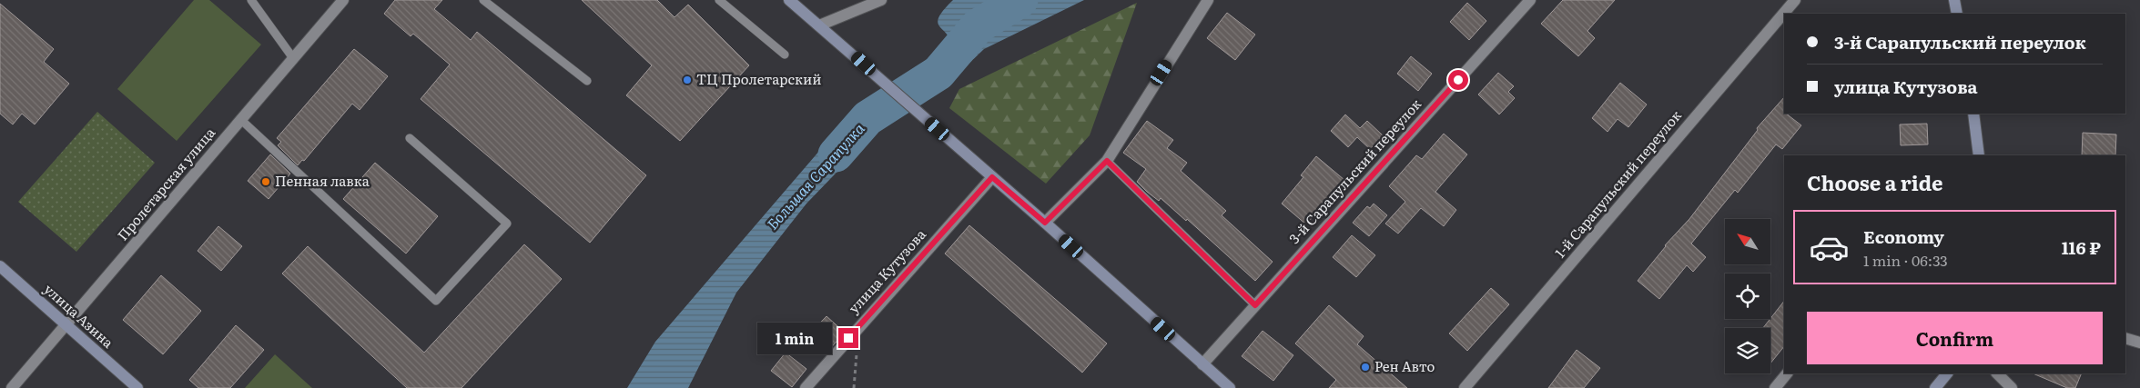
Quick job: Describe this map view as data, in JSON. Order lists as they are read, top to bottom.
{
  "streets": {
    "main road": ["улица Азина"],
    "street": [
      "3-й Сарапульский переулок",
      "Пролетарская улица",
      "1-й Сарапульский переулок",
      "улица Кутузова"
    ]
  },
  "crossings": [
    ["Пролетарская улица", "улица Азина"]
  ],
  "water": ["Большая Сарапулка"],
  "places": ["ТЦ Пролетарский", "Пенная лавка", "Рен Авто"],
  "north": "top left",
  "page": {
    "banner": ["3-й Сарапульский переулок", "улица Кутузова"],
    "heading": "Choose a ride",
    "list": [
      {
        "name": "Economy",
        "note": "1 min · 06:33",
        "value": "116 ₽"
      }
    ],
    "buttons": "Confirm",
    "bubble": "1 min"
  }
}
